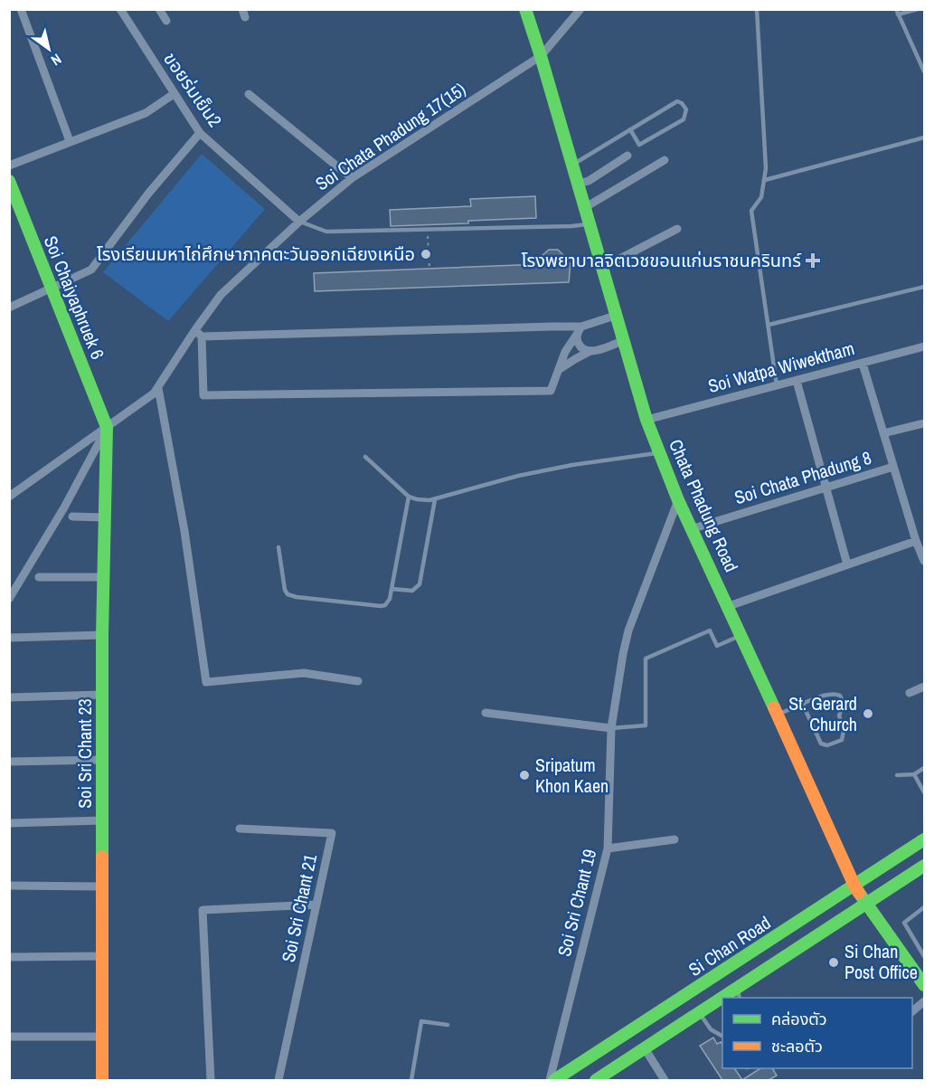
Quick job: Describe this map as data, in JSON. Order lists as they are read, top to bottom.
{
  "streets": {
    "street": [
      "ขอยร่มเย็น2",
      "Soi Chata Phadung 17(15)",
      "Soi Chaiyaphruek 6",
      "Soi Watpa Wiwektham",
      "Soi Chata Phadung 8",
      "Chata Phadung Road",
      "Soi Sri Chant 23",
      "Soi Sri Chant 19",
      "Soi Sri Chant 21",
      "Si Chan Road"
    ]
  },
  "crossings": [
    ["ขอยร่มเย็น2", "Soi Chata Phadung 17(15)"],
    ["Soi Chata Phadung 17(15)", "Soi Chaiyaphruek 6"],
    ["Soi Chata Phadung 17(15)", "Chata Phadung Road"],
    ["Soi Chata Phadung 17(15)", "Soi Sri Chant 23"],
    ["Soi Chaiyaphruek 6", "Soi Sri Chant 23"],
    ["Soi Watpa Wiwektham", "Chata Phadung Road"],
    ["Soi Chata Phadung 8", "Chata Phadung Road"],
    ["Chata Phadung Road", "Soi Sri Chant 19"],
    ["Chata Phadung Road", "Si Chan Road"]
  ],
  "places": {
    "other": [
      "โรงเรียนมหาไถ่ศึกษาภาคตะวันออกเฉียงเหนือ",
      "St. Gerard Church",
      "Sripatum Khon Kaen",
      "Si Chan Post Office"
    ],
    "health": ["โรงพยาบาลจิตเวชขอนแก่นราชนครินทร์"]
  },
  "legend": ["คล่องตัว", "ชะลอตัว"],
  "north": "bottom right"
}
